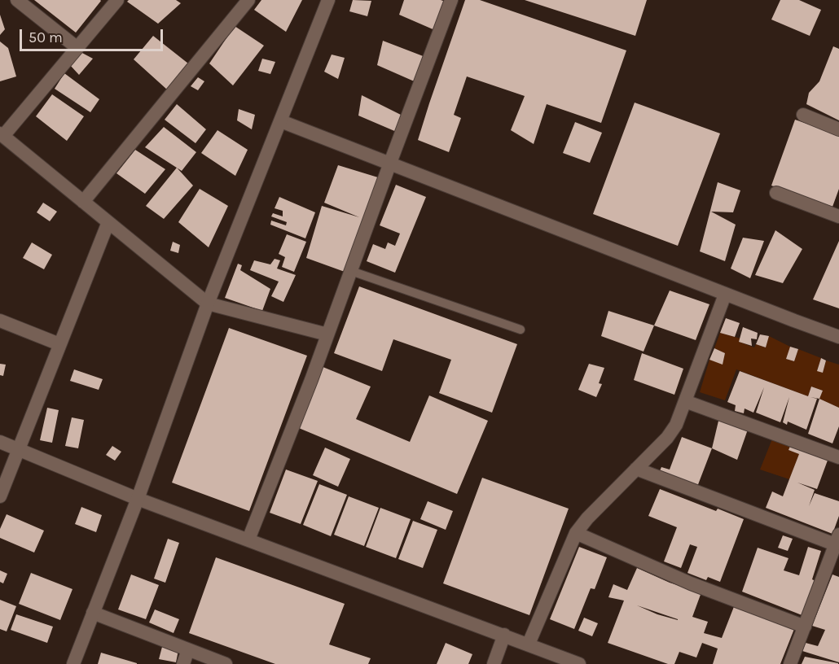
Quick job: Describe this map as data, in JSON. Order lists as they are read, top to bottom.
{
  "scale_bar": "50 m"
}
